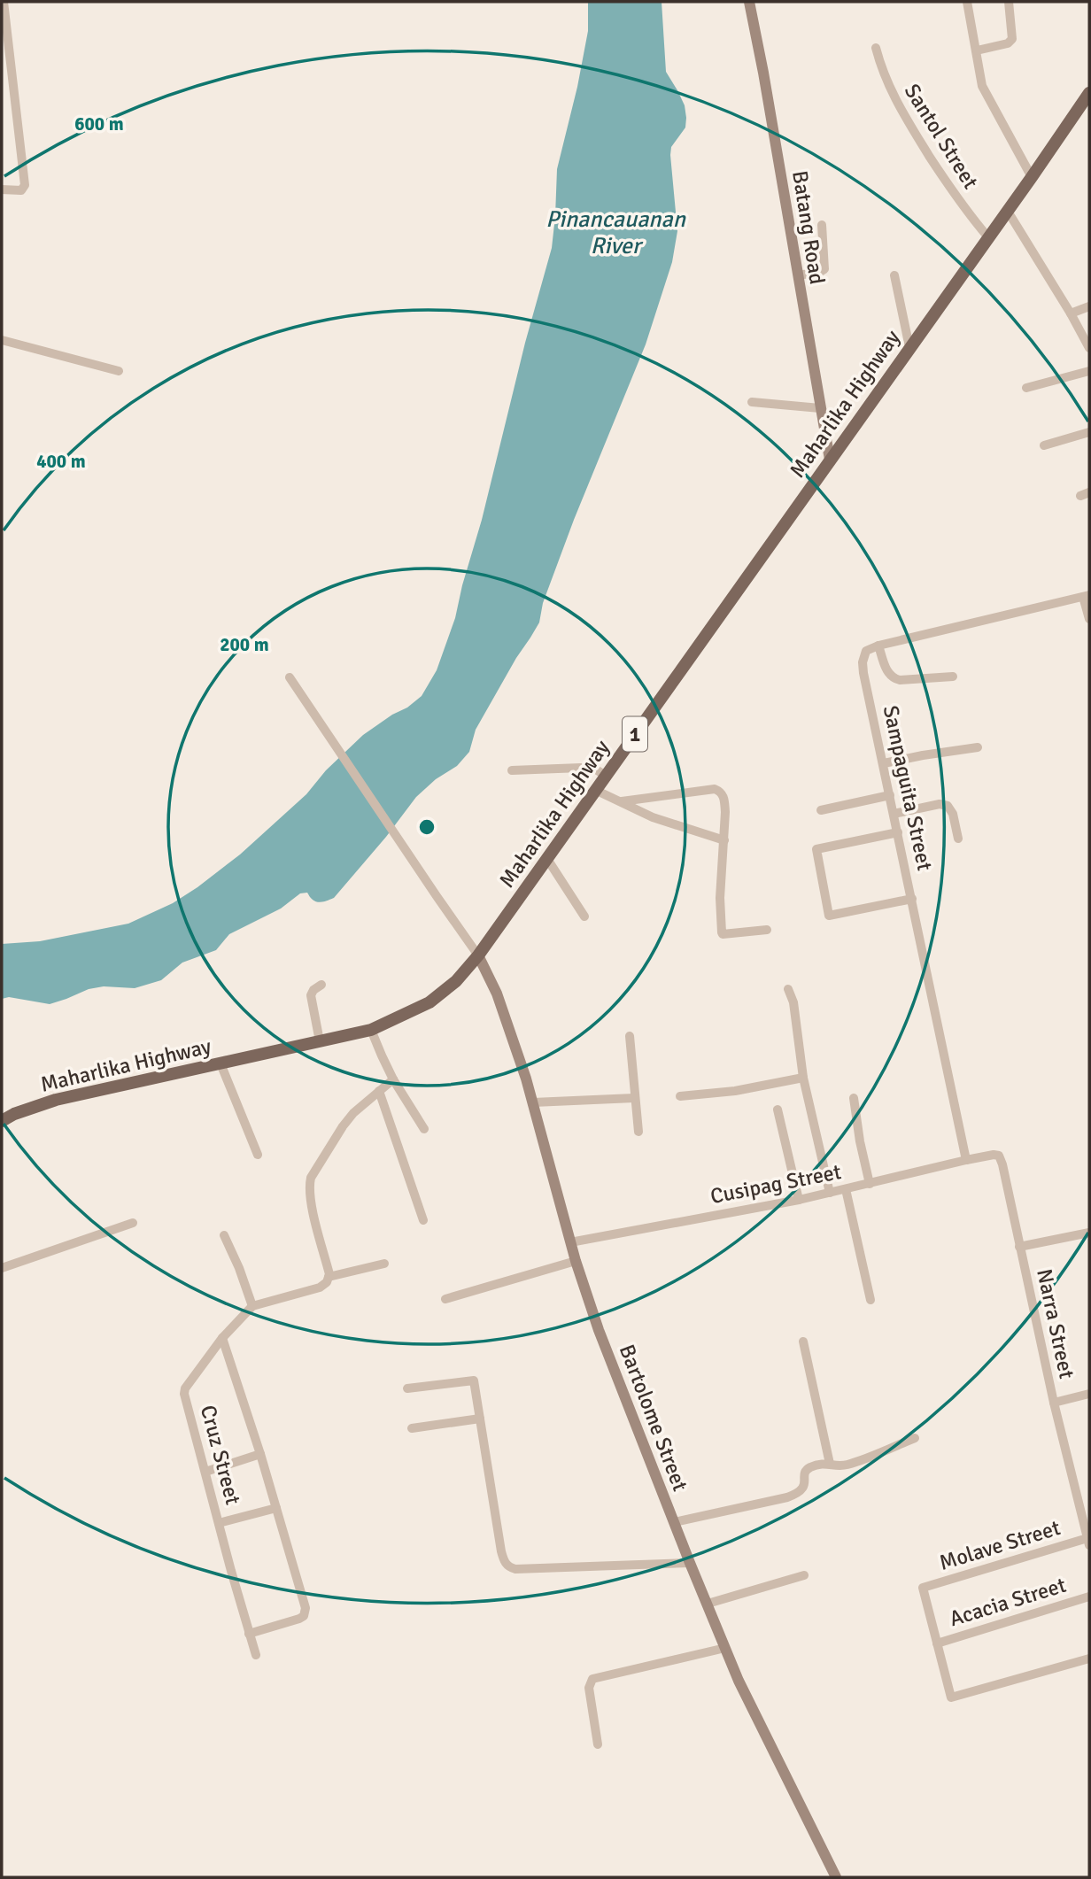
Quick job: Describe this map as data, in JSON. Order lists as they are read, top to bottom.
{
  "streets": {
    "main road": ["Maharlika Highway", "1"],
    "street": [
      "Santol Street",
      "Batang Road",
      "Sampaguita Street",
      "Cusipag Street",
      "Narra Street",
      "Bartolome Street",
      "Cruz Street",
      "Molave Street",
      "Acacia Street"
    ]
  },
  "crossings": [
    ["Santol Street", "Maharlika Highway"],
    ["Batang Road", "Maharlika Highway"],
    ["Maharlika Highway", "Bartolome Street"],
    ["Sampaguita Street", "Cusipag Street"],
    ["Cusipag Street", "Narra Street"],
    ["Cusipag Street", "Bartolome Street"],
    ["Narra Street", "Molave Street"],
    ["Molave Street", "Acacia Street"]
  ],
  "water": ["Pinancauanan River"],
  "rings": ["600 m", "400 m", "200 m"]
}
